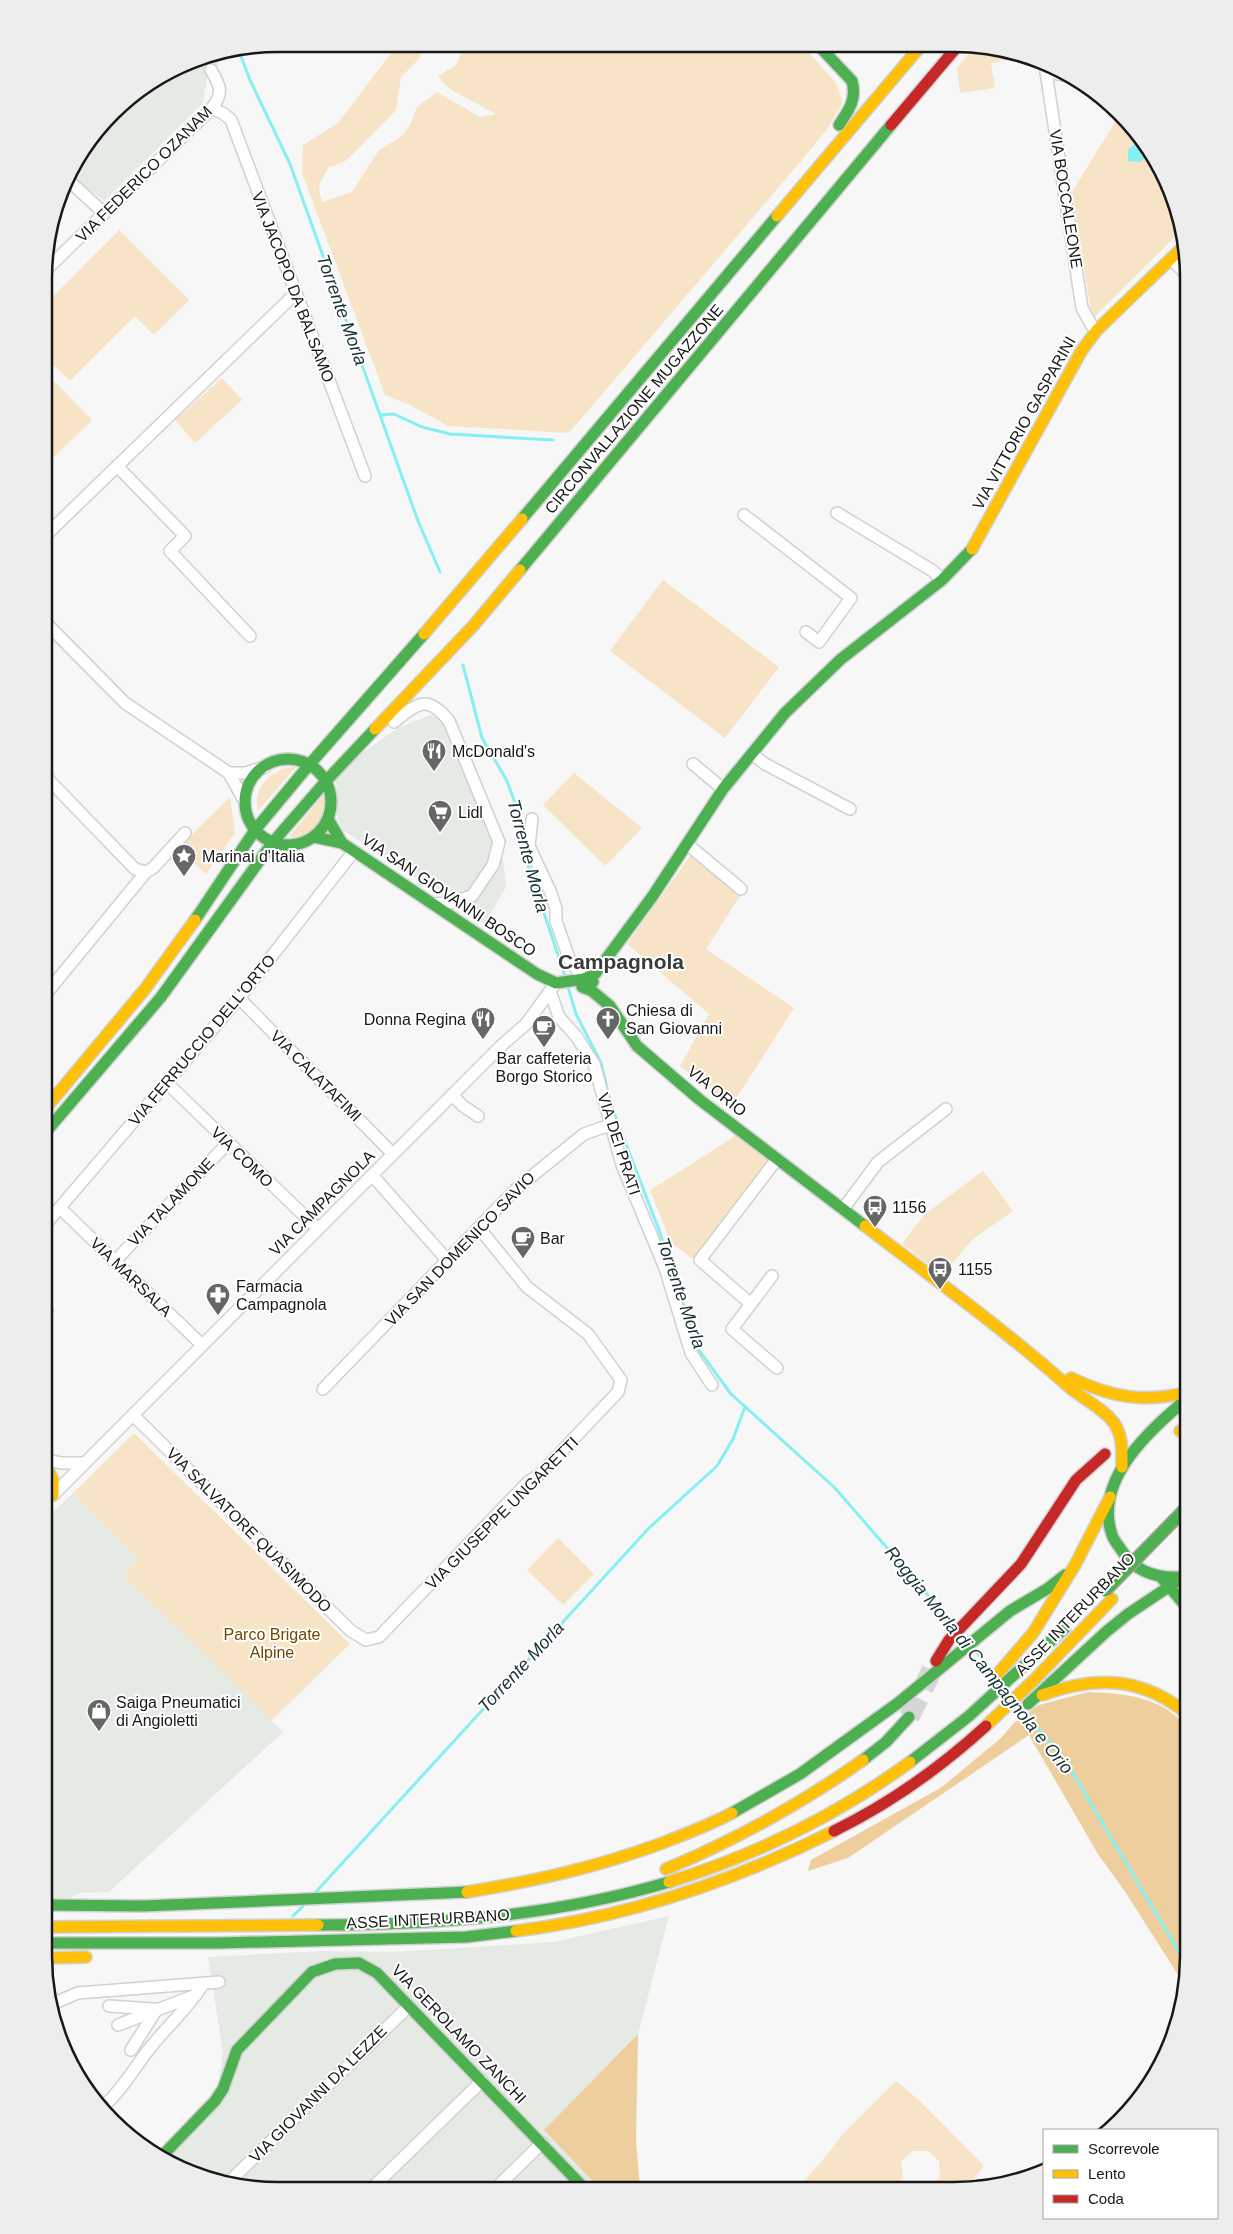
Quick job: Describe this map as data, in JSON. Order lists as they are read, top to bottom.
{
  "streets": {
    "main road": [
      "CIRCONVALLAZIONE MUGAZZONE",
      "VIA VITTORIO GASPARINI",
      "VIA SAN GIOVANNI BOSCO",
      "VIA ORIO",
      "ASSE INTERURBANO",
      "VIA GEROLAMO ZANCHI"
    ],
    "street": [
      "VIA FEDERICO OZANAM",
      "VIA BOCCALEONE",
      "VIA JACOPO DA BALSAMO",
      "VIA FERRUCCIO DELL'ORTO",
      "VIA CALATAFIMI",
      "VIA DEI PRATI",
      "VIA COMO",
      "VIA TALAMONE",
      "VIA CAMPAGNOLA",
      "VIA SAN DOMENICO SAVIO",
      "VIA MARSALA",
      "VIA GIUSEPPE UNGARETTI",
      "VIA SALVATORE QUASIMODO",
      "VIA GIOVANNI DA LEZZE"
    ]
  },
  "crossings": [
    ["VIA FEDERICO OZANAM", "VIA JACOPO DA BALSAMO"],
    ["VIA BOCCALEONE", "VIA VITTORIO GASPARINI"],
    ["CIRCONVALLAZIONE MUGAZZONE", "VIA SAN GIOVANNI BOSCO"],
    ["VIA VITTORIO GASPARINI", "VIA ORIO"],
    ["VIA SAN GIOVANNI BOSCO", "VIA FERRUCCIO DELL'ORTO"],
    ["VIA SAN GIOVANNI BOSCO", "VIA DEI PRATI"],
    ["VIA SAN GIOVANNI BOSCO", "VIA CAMPAGNOLA"],
    ["VIA FERRUCCIO DELL'ORTO", "VIA CALATAFIMI"],
    ["VIA FERRUCCIO DELL'ORTO", "VIA COMO"],
    ["VIA FERRUCCIO DELL'ORTO", "VIA MARSALA"],
    ["VIA CALATAFIMI", "VIA CAMPAGNOLA"],
    ["VIA DEI PRATI", "VIA CAMPAGNOLA"],
    ["VIA DEI PRATI", "VIA SAN DOMENICO SAVIO"],
    ["VIA COMO", "VIA TALAMONE"],
    ["VIA COMO", "VIA CAMPAGNOLA"],
    ["VIA TALAMONE", "VIA MARSALA"],
    ["VIA CAMPAGNOLA", "VIA MARSALA"],
    ["VIA CAMPAGNOLA", "VIA SALVATORE QUASIMODO"],
    ["VIA SAN DOMENICO SAVIO", "VIA GIUSEPPE UNGARETTI"],
    ["VIA GIUSEPPE UNGARETTI", "VIA SALVATORE QUASIMODO"],
    ["VIA GEROLAMO ZANCHI", "VIA GIOVANNI DA LEZZE"]
  ],
  "districts": ["Campagnola"],
  "water": ["Torrente Morla", "Roggia Morla di Campagnola e Orio"],
  "parks": ["Parco Brigate Alpine"],
  "places": {
    "restaurant": ["McDonald's", "Donna Regina"],
    "supermarket": ["Lidl"],
    "place": ["Marinai d'Italia"],
    "church": ["Chiesa di San Giovanni"],
    "cafe": ["Bar caffeteria Borgo Storico", "Bar"],
    "bus stop": ["1156", "1155"],
    "pharmacy": ["Farmacia Campagnola"],
    "shop": ["Saiga Pneumatici di Angioletti"]
  },
  "legend": ["Scorrevole", "Lento", "Coda"]
}
